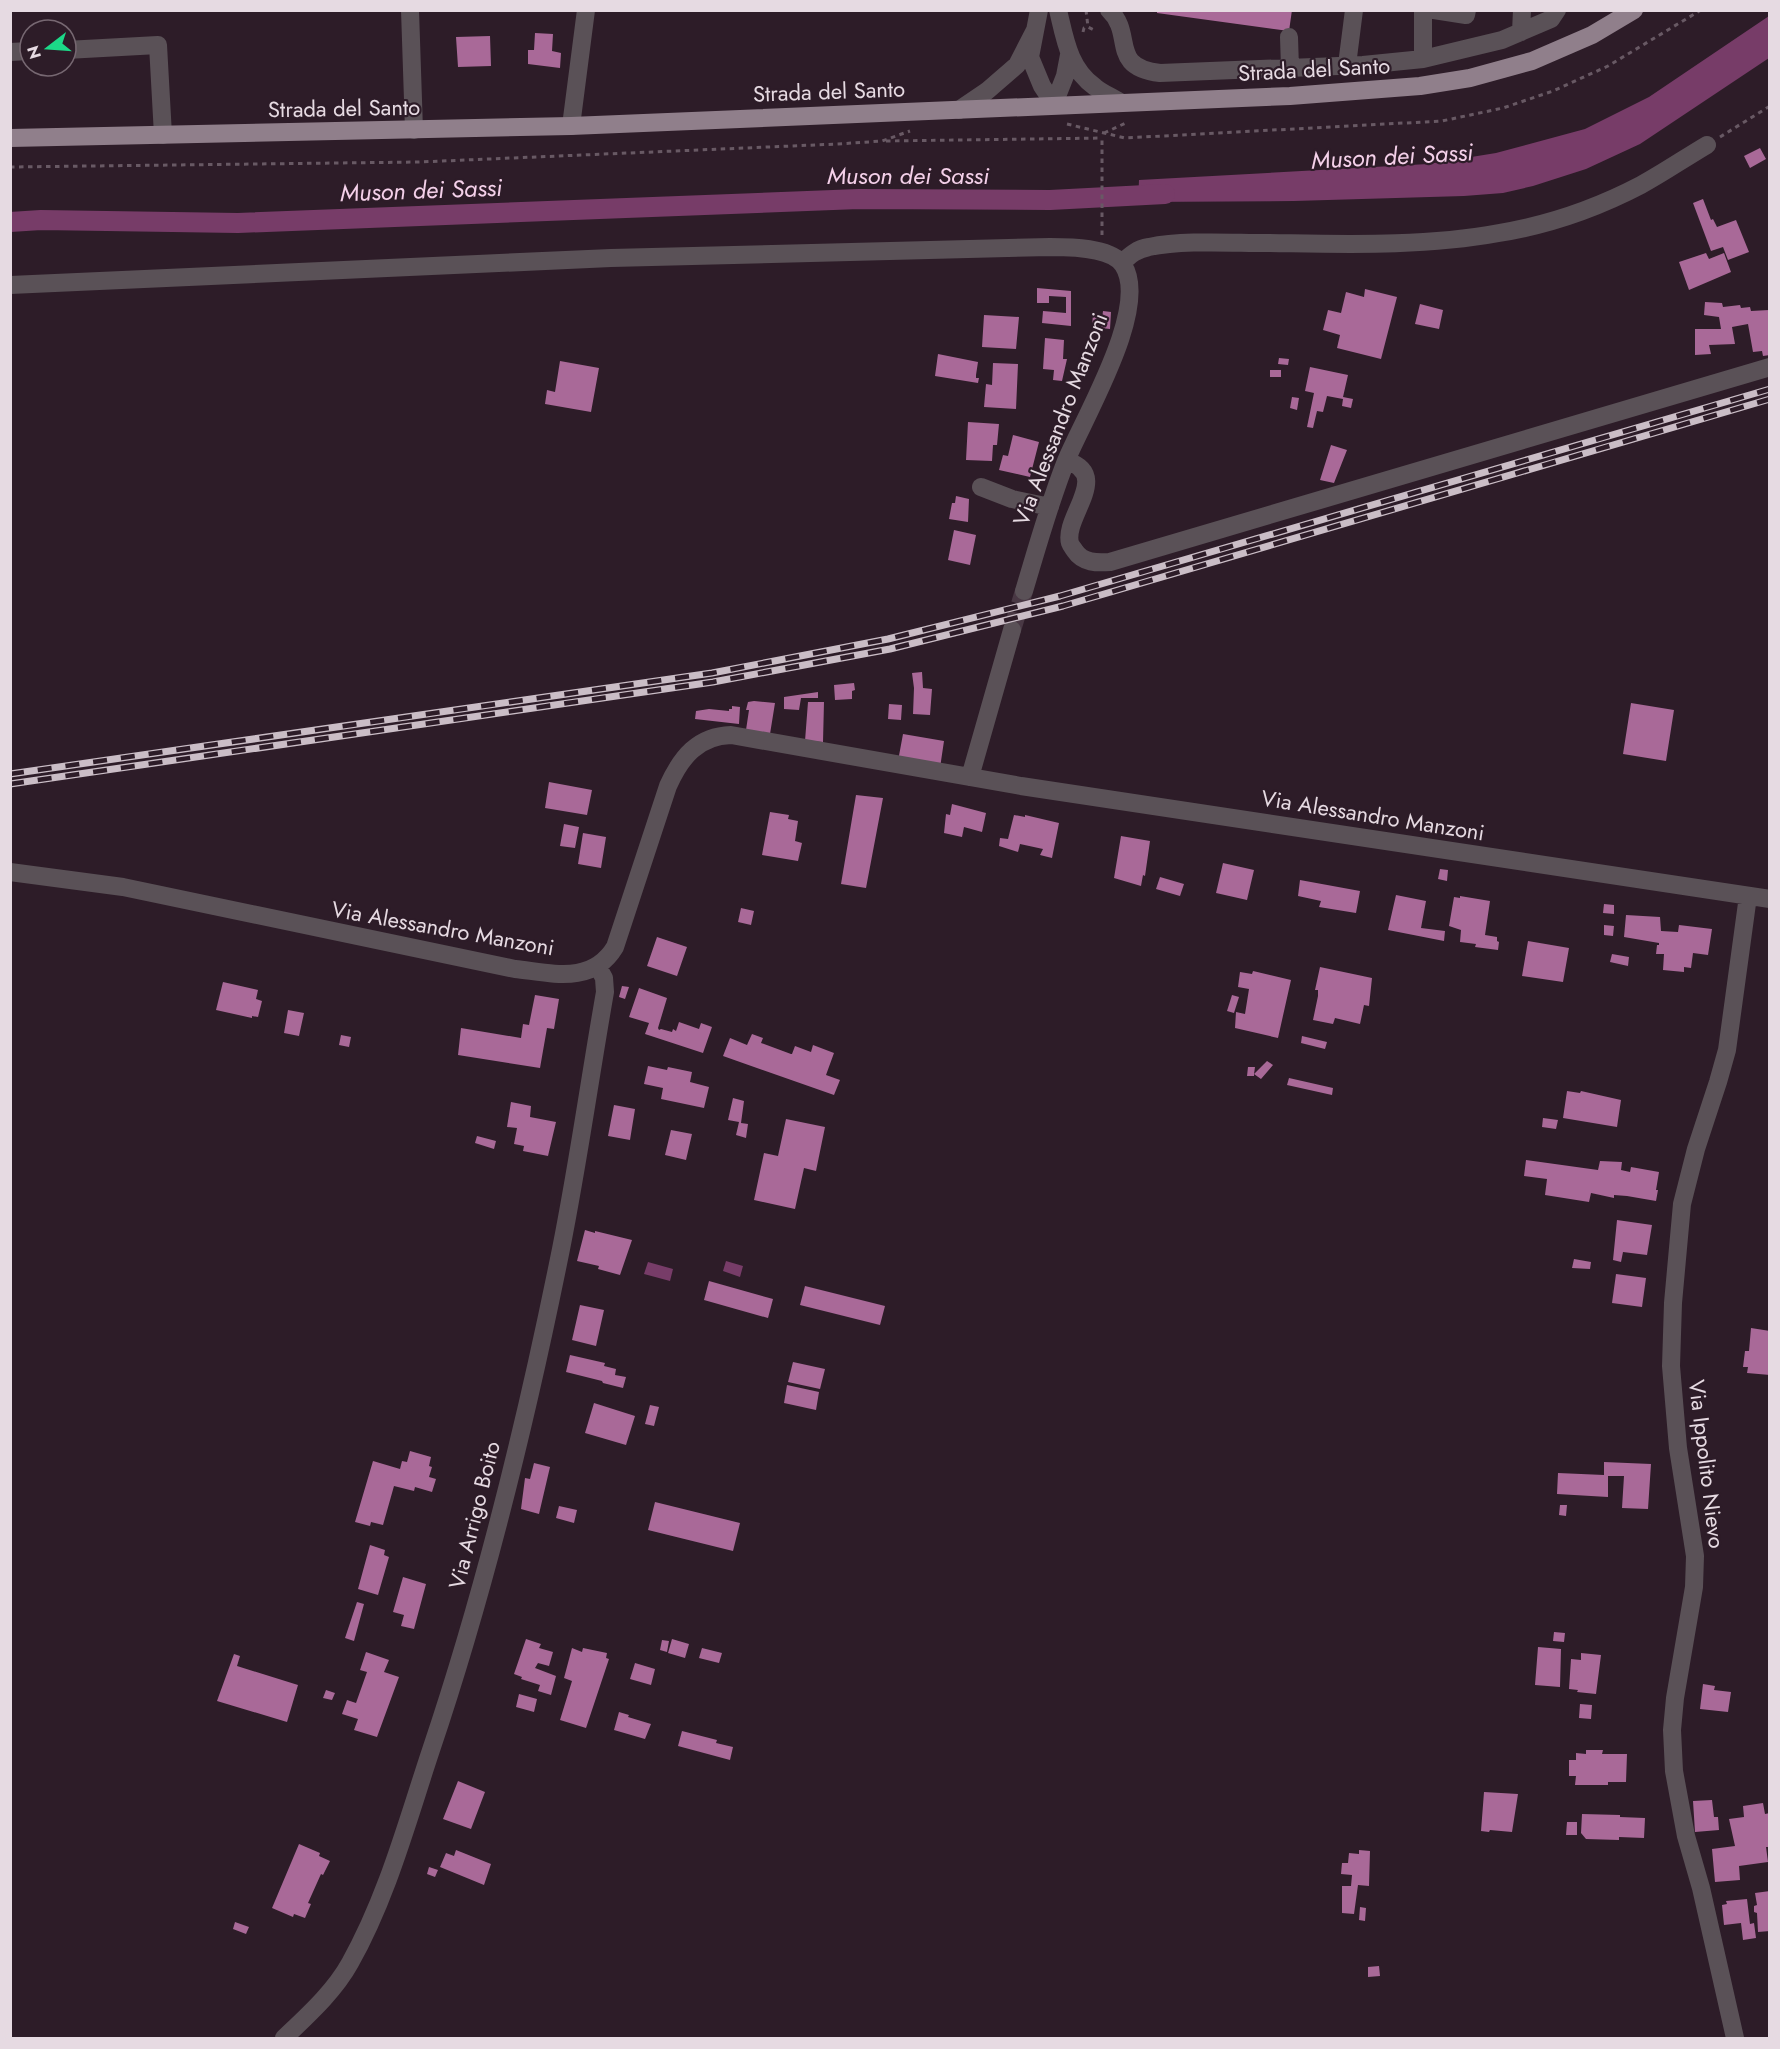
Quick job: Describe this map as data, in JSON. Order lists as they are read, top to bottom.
{
  "streets": {
    "main road": ["Strada del Santo"],
    "street": ["Via Alessandro Manzoni", "Via Ippolito Nievo", "Via Arrigo Boito"]
  },
  "crossings": [
    ["Via Alessandro Manzoni", "Via Ippolito Nievo"],
    ["Via Alessandro Manzoni", "Via Arrigo Boito"]
  ],
  "water": ["Muson dei Sassi"],
  "north": "left"
}
